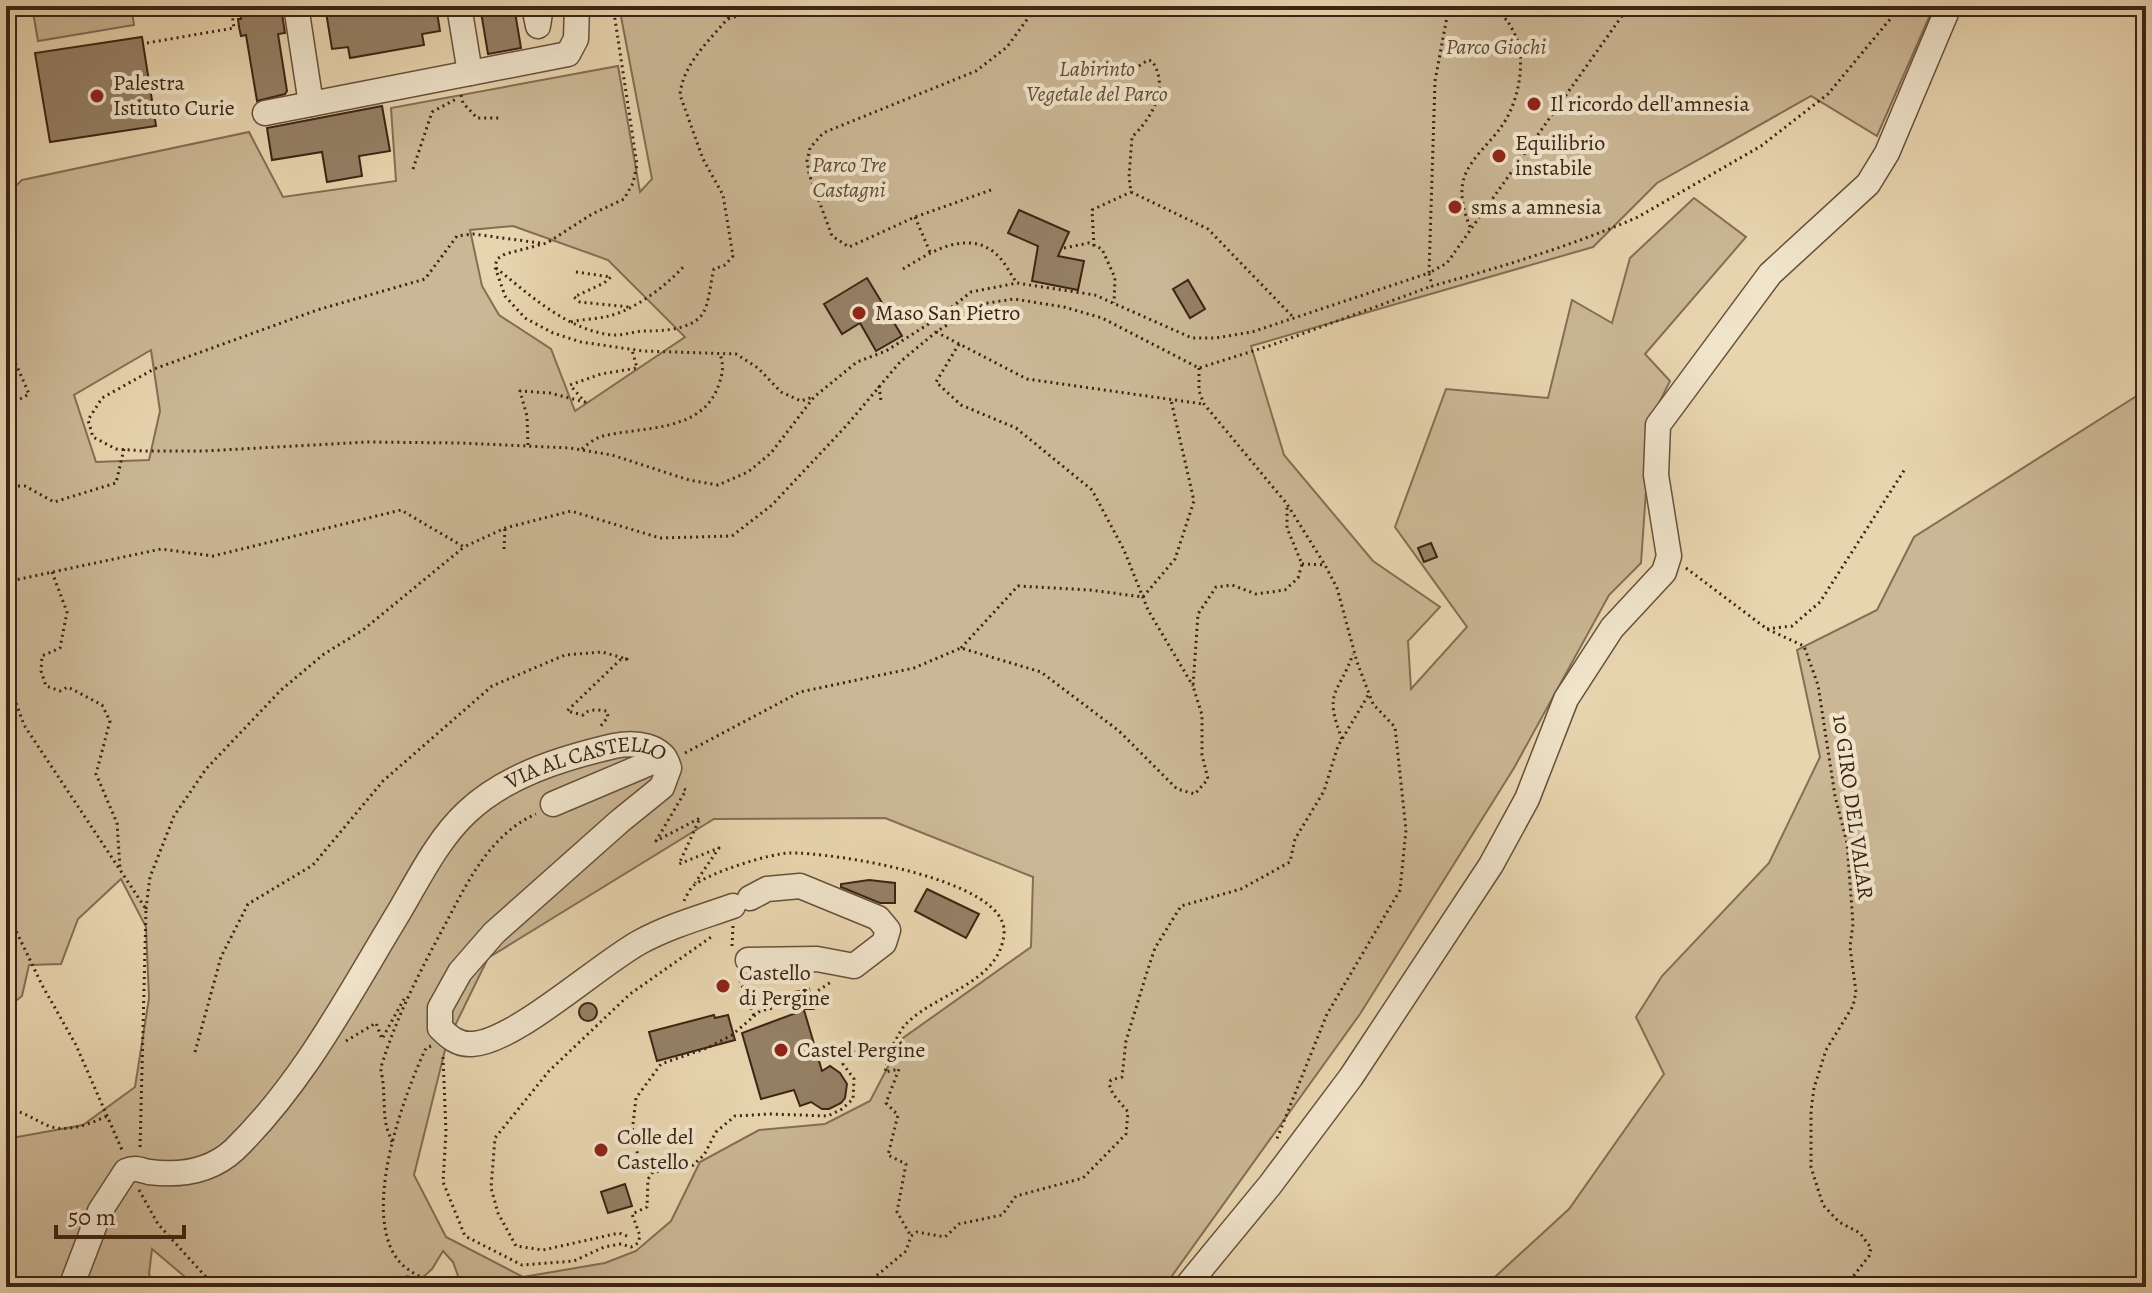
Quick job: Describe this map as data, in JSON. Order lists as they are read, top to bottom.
{
  "streets": {
    "street": ["VIA AL CASTELLO"],
    "path": ["10 GIRO DEL VALAR"]
  },
  "parks": ["Parco Giochi", "Labirinto Vegetale del Parco", "Parco Tre Castagni"],
  "places": [
    "Palestra Istituto Curie",
    "Il ricordo dell'amnesia",
    "Equilibrio instabile",
    "sms a amnesia",
    "Maso San Pietro",
    "Castello di Pergine",
    "Castel Pergine",
    "Colle del Castello"
  ],
  "scale_bar": "50 m"
}
